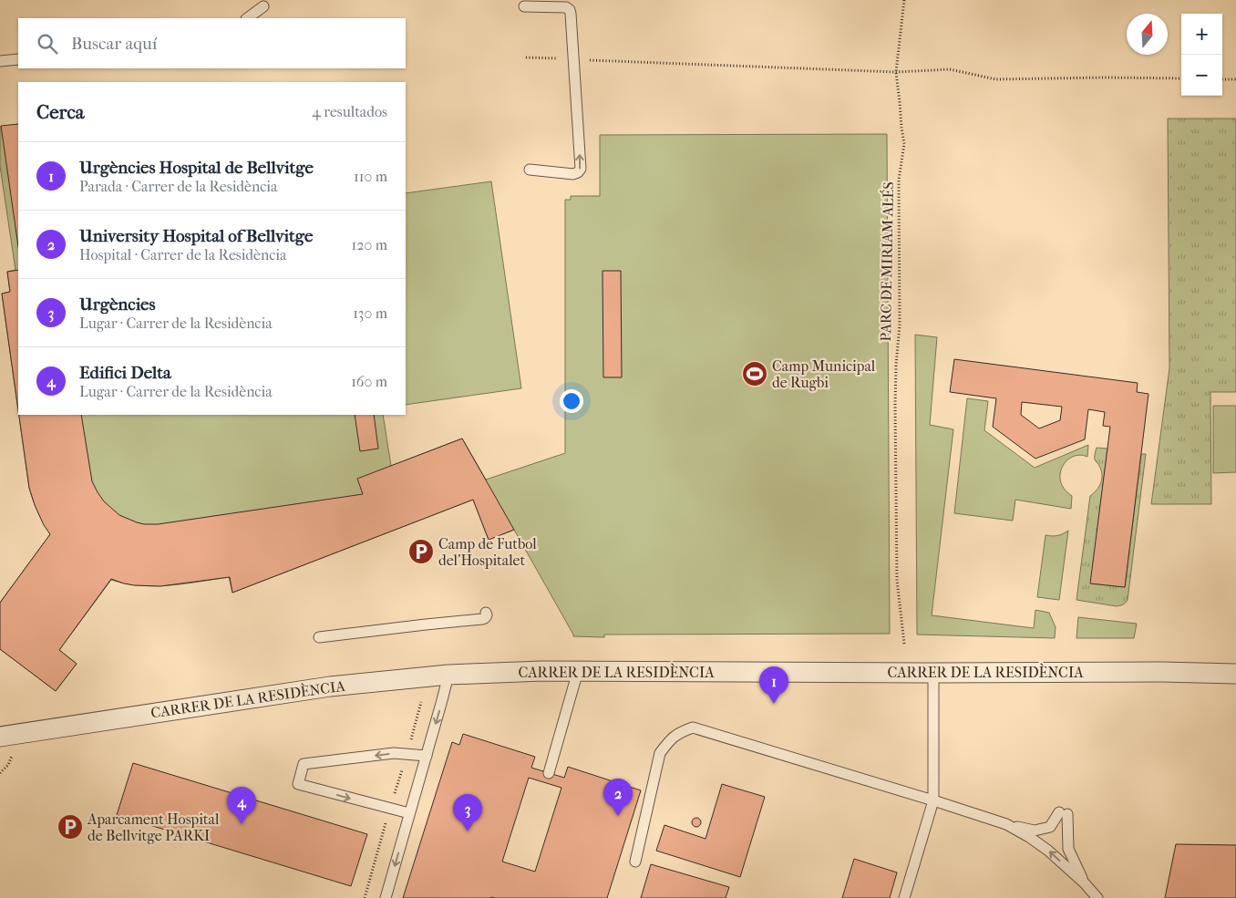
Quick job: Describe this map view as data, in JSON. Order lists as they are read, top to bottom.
{
  "streets": {
    "street": ["CARRER DE LA RESIDÈNCIA"],
    "path": ["PARC DE MIRIAM ALÉS"]
  },
  "places": {
    "sports": ["Camp Municipal de Rugbi"],
    "parking": ["Camp de Futbol del'Hospitalet", "Aparcament Hospital de Bellvitge PARKI"]
  },
  "north": "top",
  "page": {
    "map_buttons": ["+", "−"],
    "search": "Buscar aquí",
    "heading": ["Cerca", "4 resultados"],
    "list": [
      {
        "mark": "1",
        "name": "Urgències Hospital de Bellvitge",
        "note": "Parada · Carrer de la Residència",
        "value": "110 m"
      },
      {
        "mark": "2",
        "name": "University Hospital of Bellvitge",
        "note": "Hospital · Carrer de la Residència",
        "value": "120 m"
      },
      {
        "mark": "3",
        "name": "Urgències",
        "note": "Lugar · Carrer de la Residència",
        "value": "130 m"
      },
      {
        "mark": "4",
        "name": "Edifici Delta",
        "note": "Lugar · Carrer de la Residència",
        "value": "160 m"
      }
    ],
    "pins": [
      "1",
      "2",
      "4",
      "3"
    ]
  }
}
